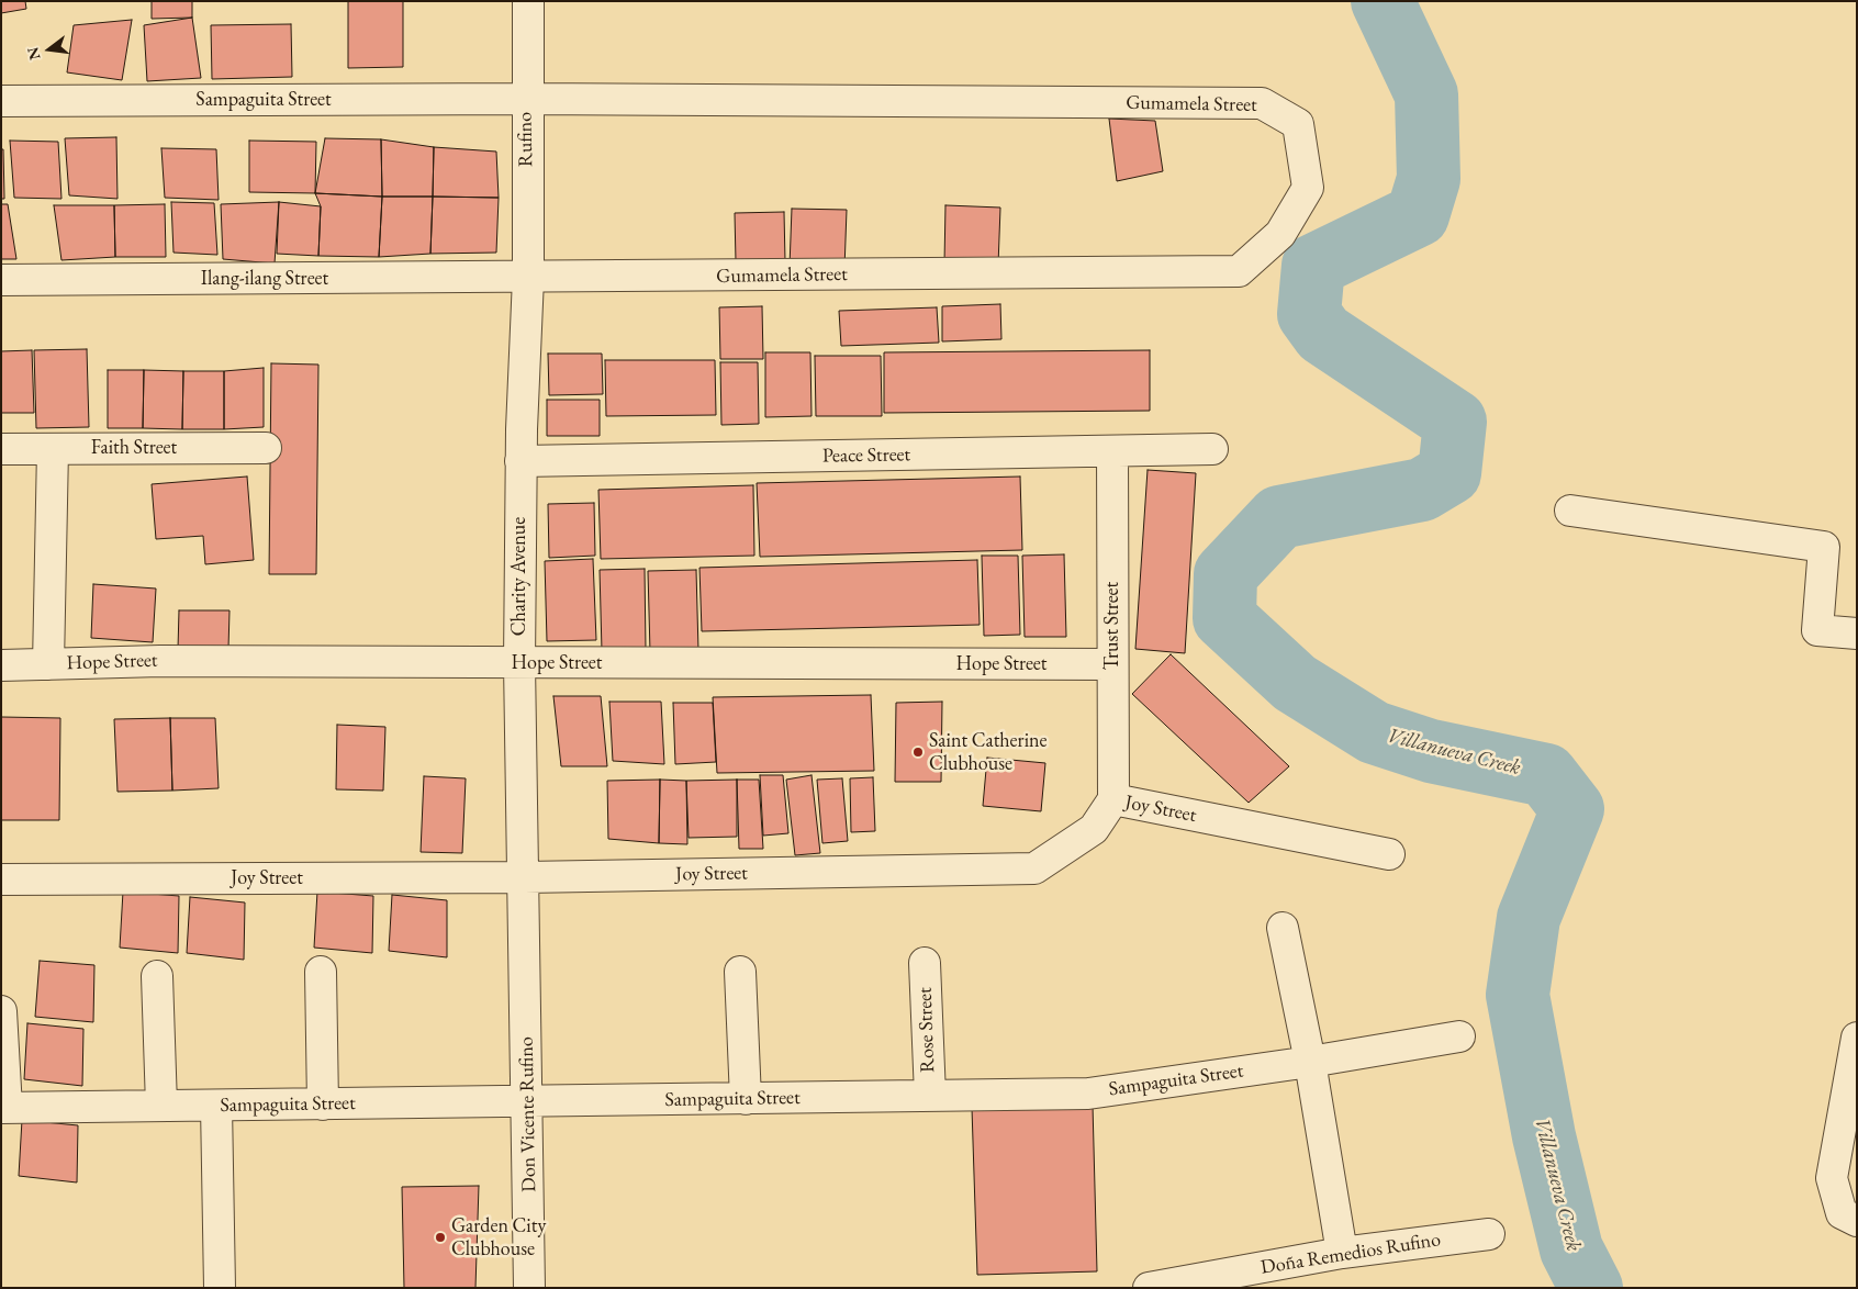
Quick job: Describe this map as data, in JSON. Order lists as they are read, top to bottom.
{
  "streets": {
    "street": [
      "Sampaguita Street",
      "Gumamela Street",
      "Rufino",
      "Ilang-ilang Street",
      "Faith Street",
      "Peace Street",
      "Charity Avenue",
      "Trust Street",
      "Hope Street",
      "Joy Street",
      "Rose Street",
      "Don Vicente Rufino",
      "Doña Remedios Rufino"
    ]
  },
  "crossings": [
    ["Sampaguita Street", "Gumamela Street"],
    ["Sampaguita Street", "Rufino"],
    ["Sampaguita Street", "Rose Street"],
    ["Sampaguita Street", "Don Vicente Rufino"],
    ["Gumamela Street", "Rufino"],
    ["Gumamela Street", "Ilang-ilang Street"],
    ["Gumamela Street", "Charity Avenue"],
    ["Rufino", "Ilang-ilang Street"],
    ["Rufino", "Charity Avenue"],
    ["Ilang-ilang Street", "Charity Avenue"],
    ["Peace Street", "Charity Avenue"],
    ["Peace Street", "Trust Street"],
    ["Charity Avenue", "Hope Street"],
    ["Charity Avenue", "Joy Street"],
    ["Charity Avenue", "Don Vicente Rufino"],
    ["Trust Street", "Hope Street"],
    ["Trust Street", "Joy Street"]
  ],
  "water": ["Villanueva Creek"],
  "places": ["Saint Catherine Clubhouse", "Garden City Clubhouse"],
  "north": "left"
}
